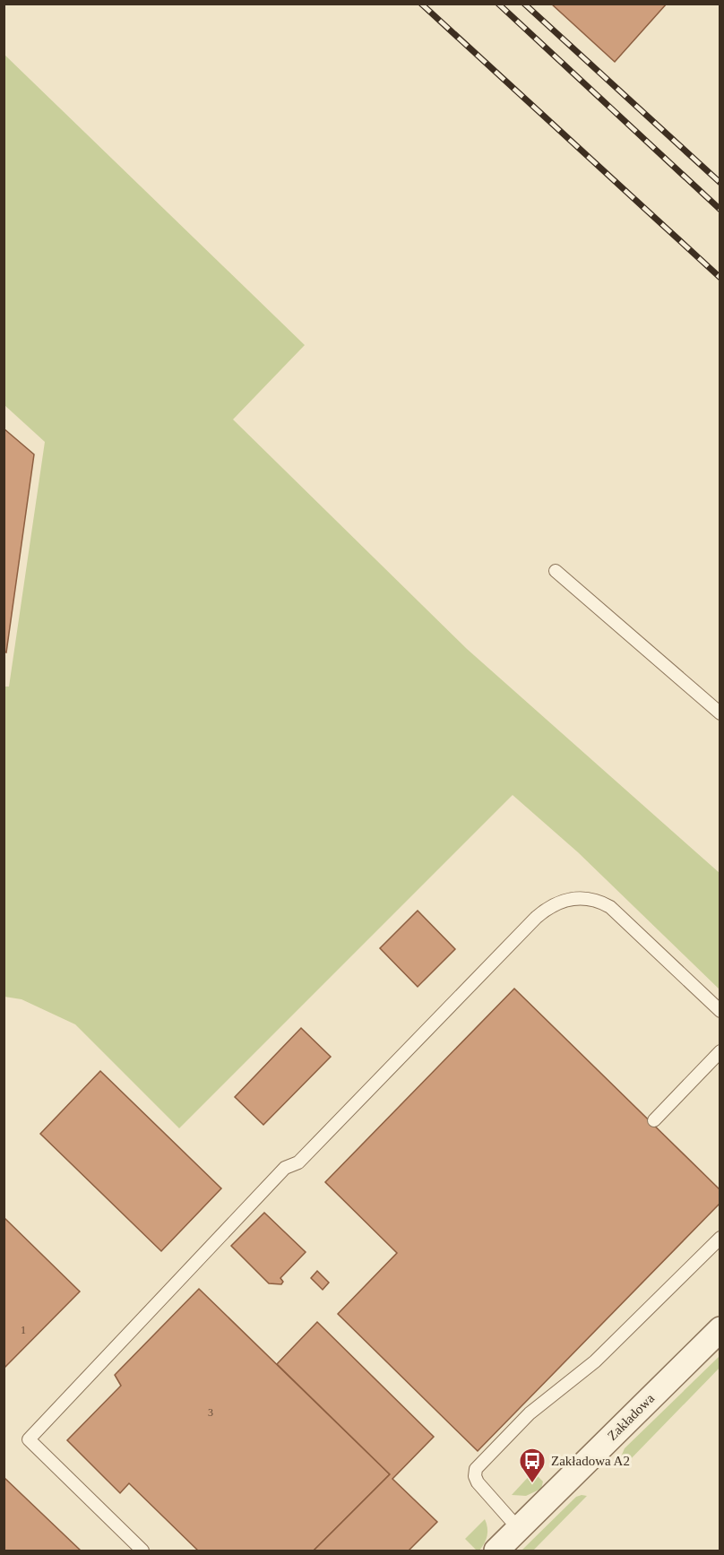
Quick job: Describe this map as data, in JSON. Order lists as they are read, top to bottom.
{
  "streets": {
    "street": ["Zakładowa"]
  },
  "places": {
    "bus stop": ["Zakładowa A2"]
  },
  "house_numbers": ["1", "3"]
}
